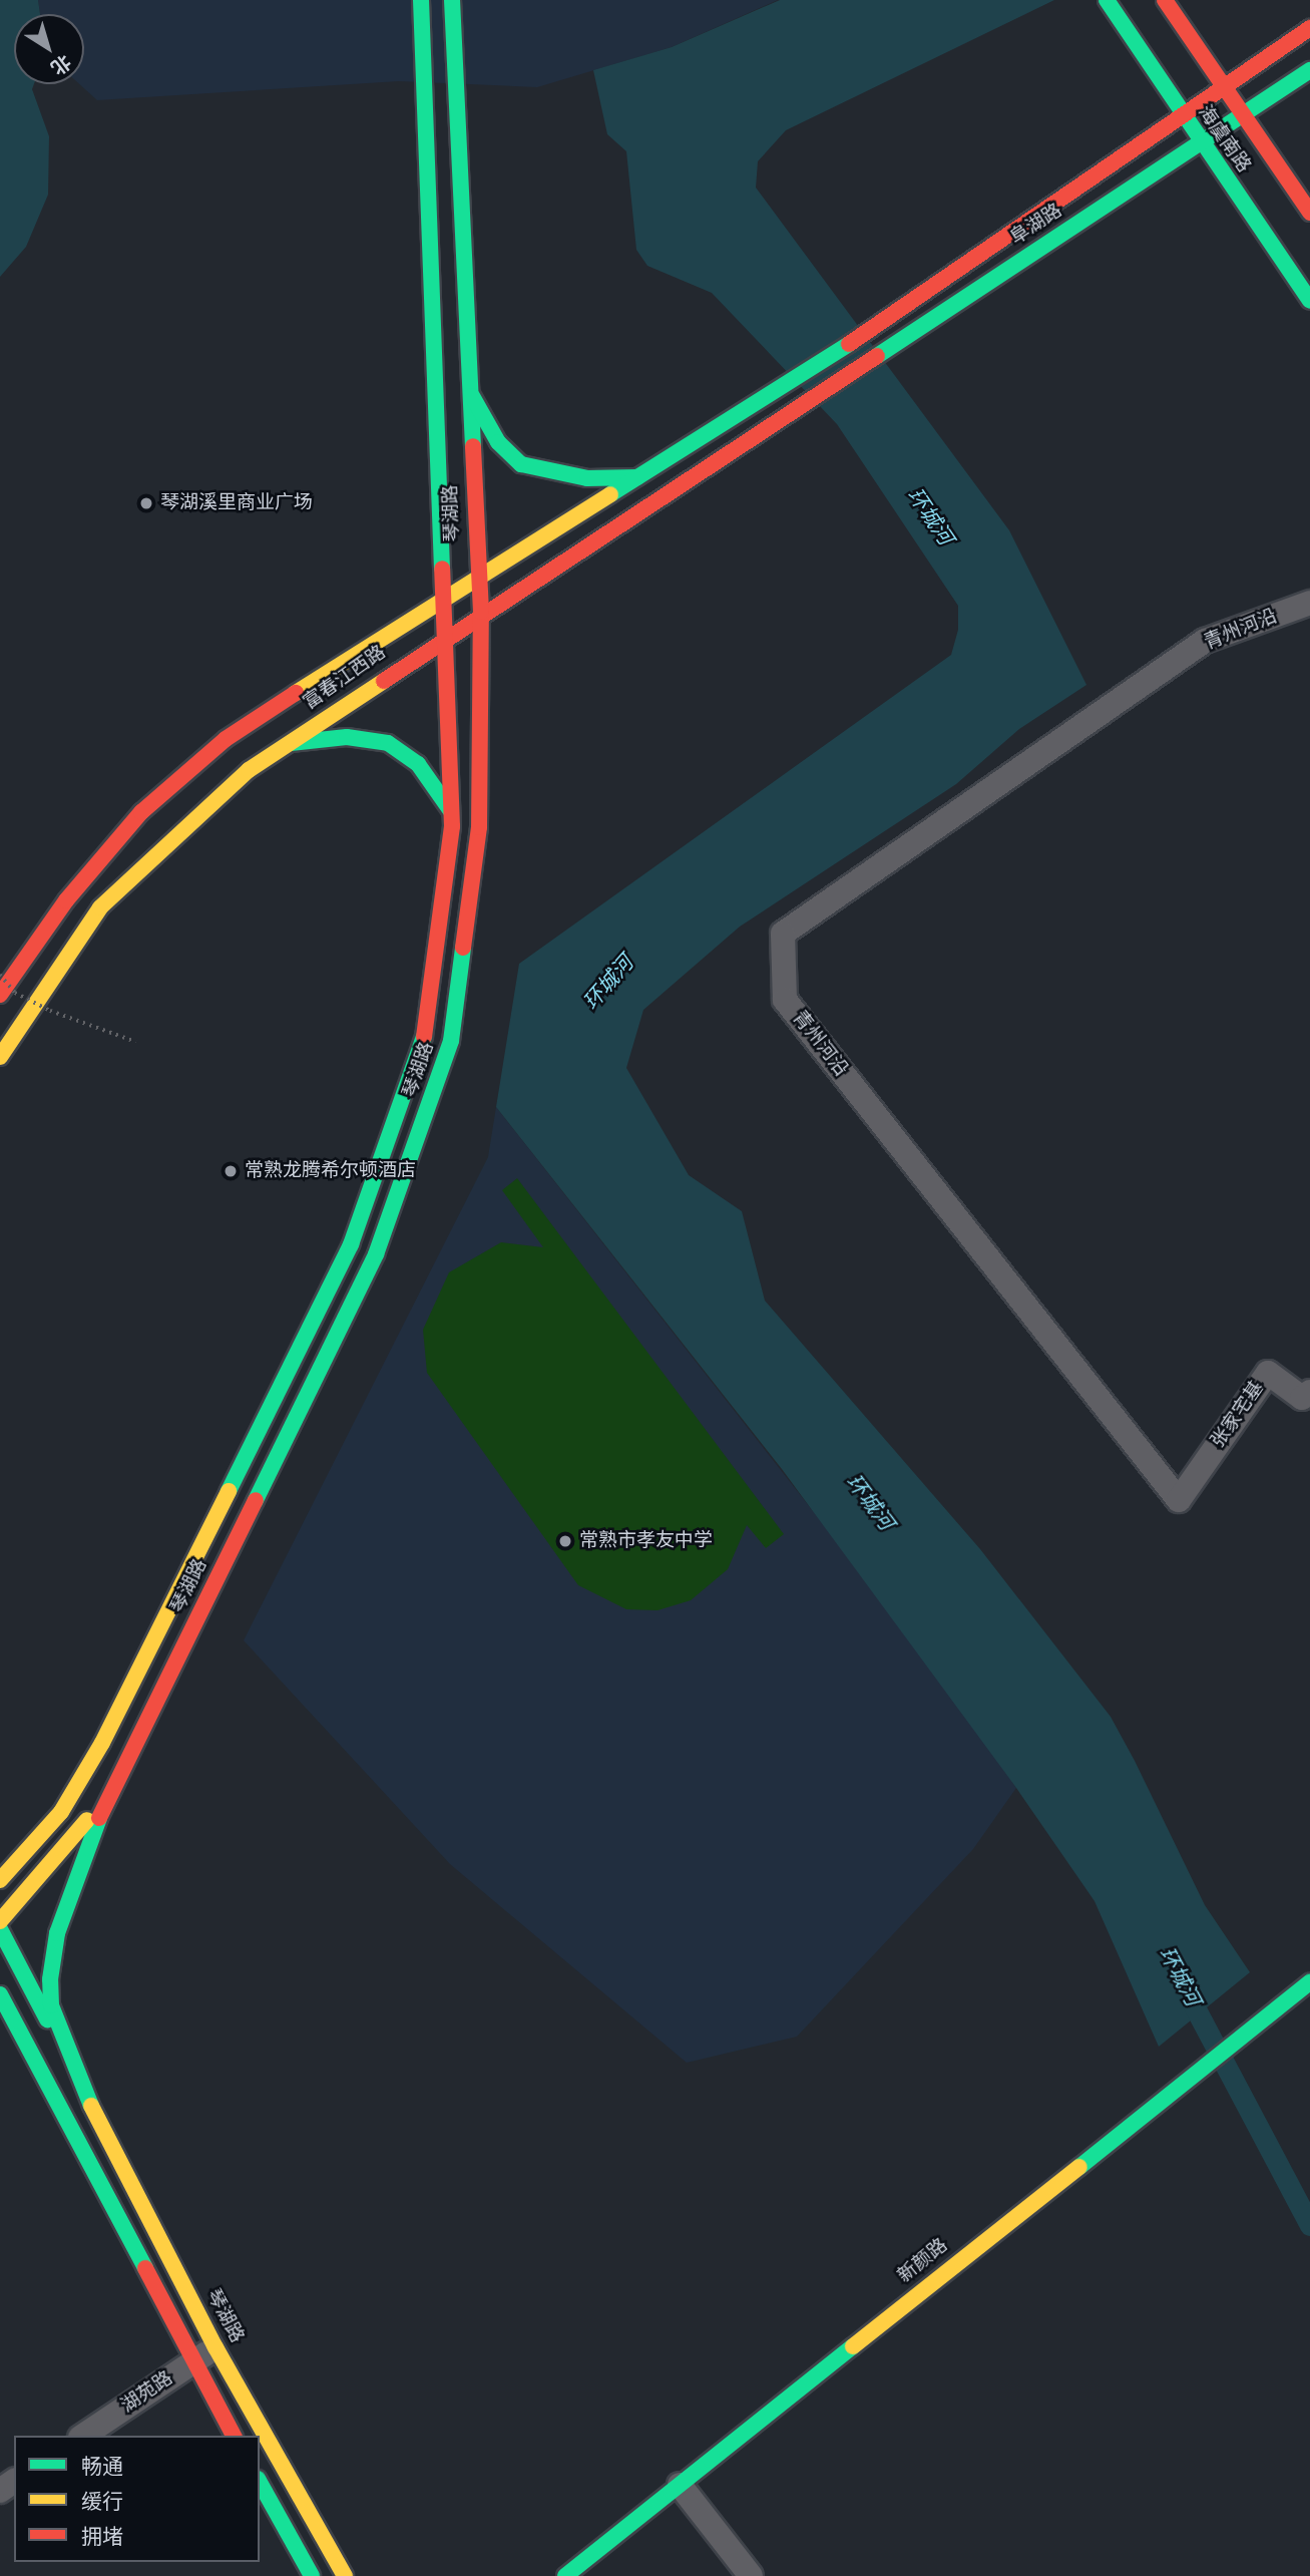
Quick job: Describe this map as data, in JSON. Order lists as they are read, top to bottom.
{
  "streets": {
    "main road": [
      "海虞南路",
      "阜湖路",
      "琴湖路",
      "富春江西路",
      "新颜路"
    ],
    "street": ["青州河沿", "张家宅基", "湖苑路"]
  },
  "crossings": [
    ["海虞南路", "阜湖路"],
    ["阜湖路", "富春江西路"],
    ["琴湖路", "富春江西路"],
    ["琴湖路", "湖苑路"],
    ["青州河沿", "张家宅基"]
  ],
  "water": ["环城河"],
  "places": ["琴湖溪里商业广场", "常熟龙腾希尔顿酒店", "常熟市孝友中学"],
  "legend": ["畅通", "缓行", "拥堵"],
  "north": "bottom right"
}
